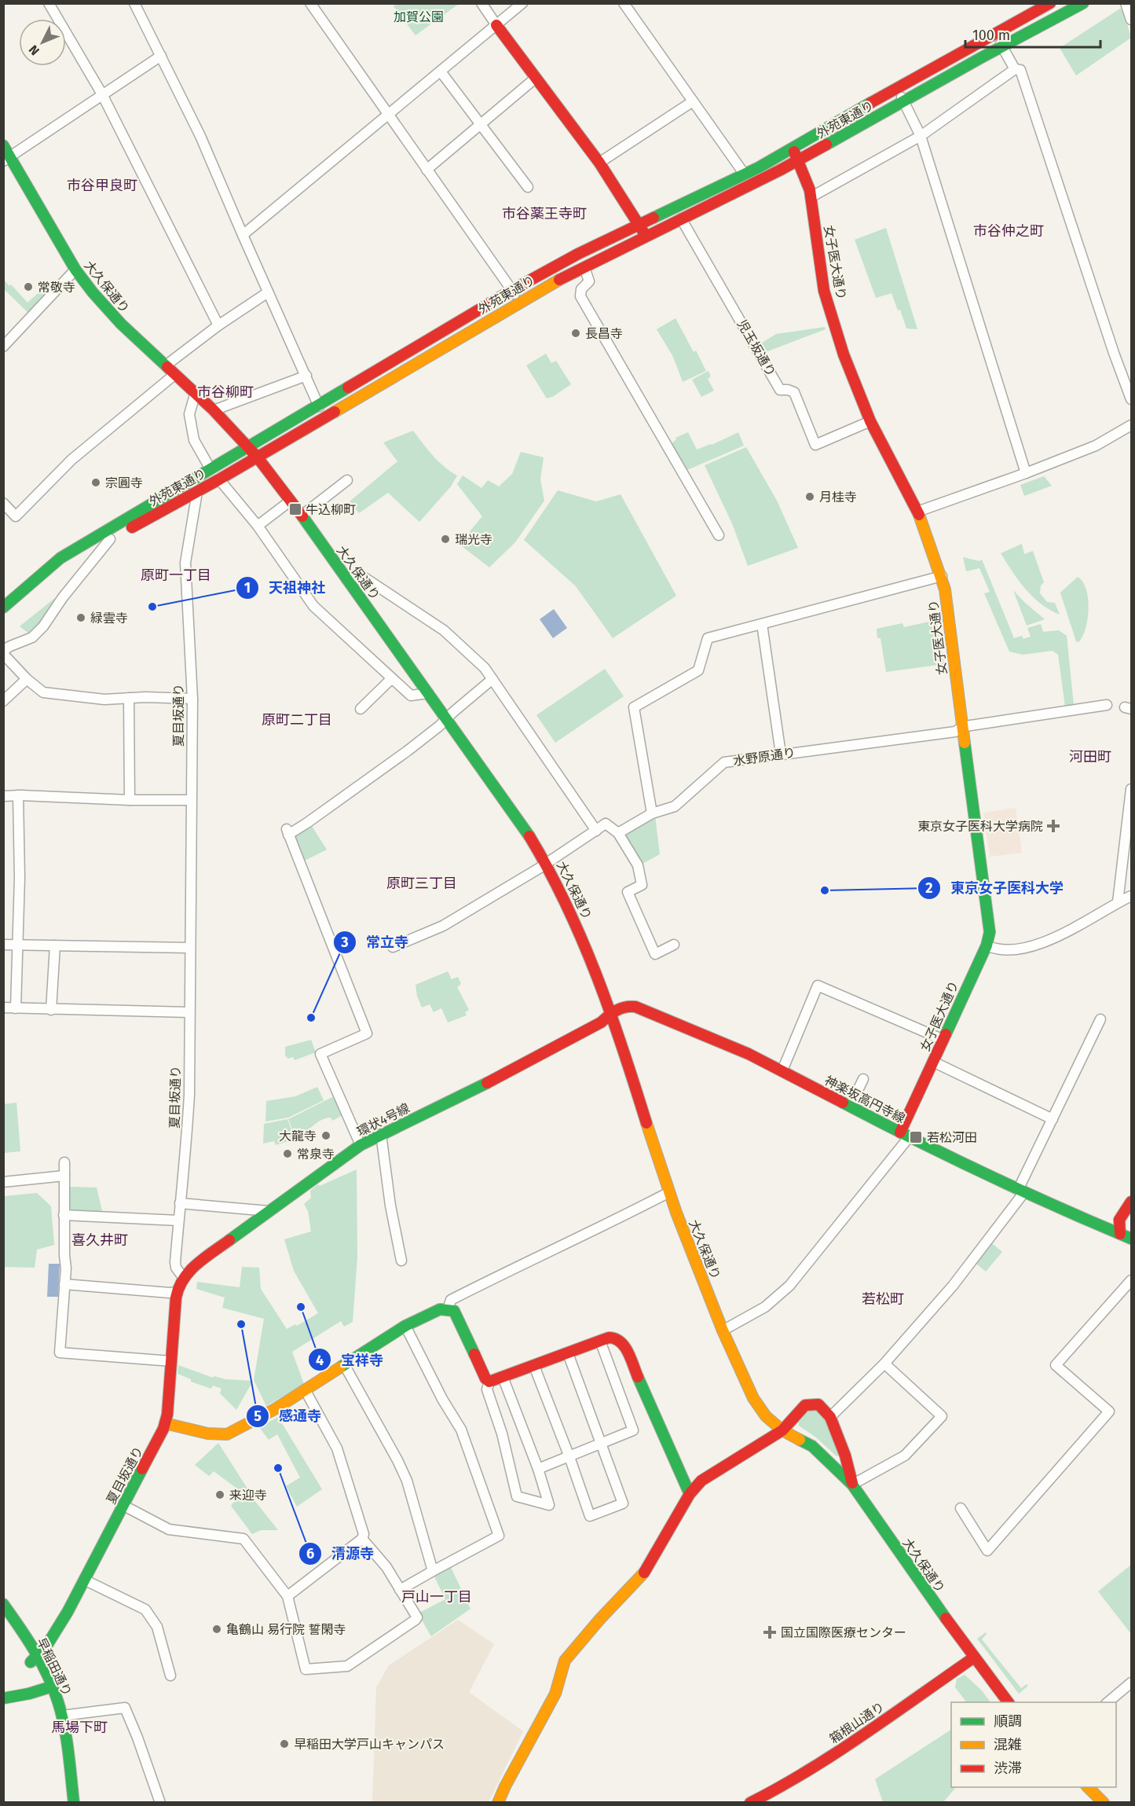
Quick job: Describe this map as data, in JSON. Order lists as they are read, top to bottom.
{
  "streets": {
    "main road": [
      "外苑東通り",
      "女子医大通り",
      "大久保通り",
      "夏目坂通り",
      "神楽坂高円寺線",
      "環状4号線",
      "早稲田通り",
      "箱根山通り"
    ],
    "street": ["児玉坂通り", "水野原通り"]
  },
  "crossings": [
    ["外苑東通り", "女子医大通り"],
    ["外苑東通り", "大久保通り"],
    ["外苑東通り", "児玉坂通り"],
    ["外苑東通り", "夏目坂通り"],
    ["女子医大通り", "児玉坂通り"],
    ["女子医大通り", "水野原通り"],
    ["女子医大通り", "神楽坂高円寺線"],
    ["大久保通り", "神楽坂高円寺線"],
    ["大久保通り", "環状4号線"],
    ["大久保通り", "箱根山通り"],
    ["夏目坂通り", "環状4号線"],
    ["夏目坂通り", "早稲田通り"],
    ["神楽坂高円寺線", "環状4号線"]
  ],
  "districts": [
    "市谷甲良町",
    "市谷薬王寺町",
    "市谷仲之町",
    "市谷柳町",
    "原町一丁目",
    "原町二丁目",
    "河田町",
    "原町三丁目",
    "喜久井町",
    "若松町",
    "戸山一丁目",
    "馬場下町"
  ],
  "parks": ["加賀公園"],
  "places": {
    "other": [
      "常敬寺",
      "長昌寺",
      "宗圓寺",
      "月桂寺",
      "瑞光寺",
      "天祖神社",
      "緑雲寺",
      "東京女子医科大学",
      "常立寺",
      "大龍寺",
      "常泉寺",
      "宝祥寺",
      "感通寺",
      "清源寺",
      "来迎寺",
      "亀鶴山 易行院 誓閑寺",
      "早稲田大学戸山キャンパス"
    ],
    "transit": ["牛込柳町", "若松河田"],
    "health": ["東京女子医科大学病院", "国立国際医療センター"]
  },
  "legend": ["順調", "混雑", "渋滞"],
  "scale_bar": "100 m",
  "north": "bottom left"
}
